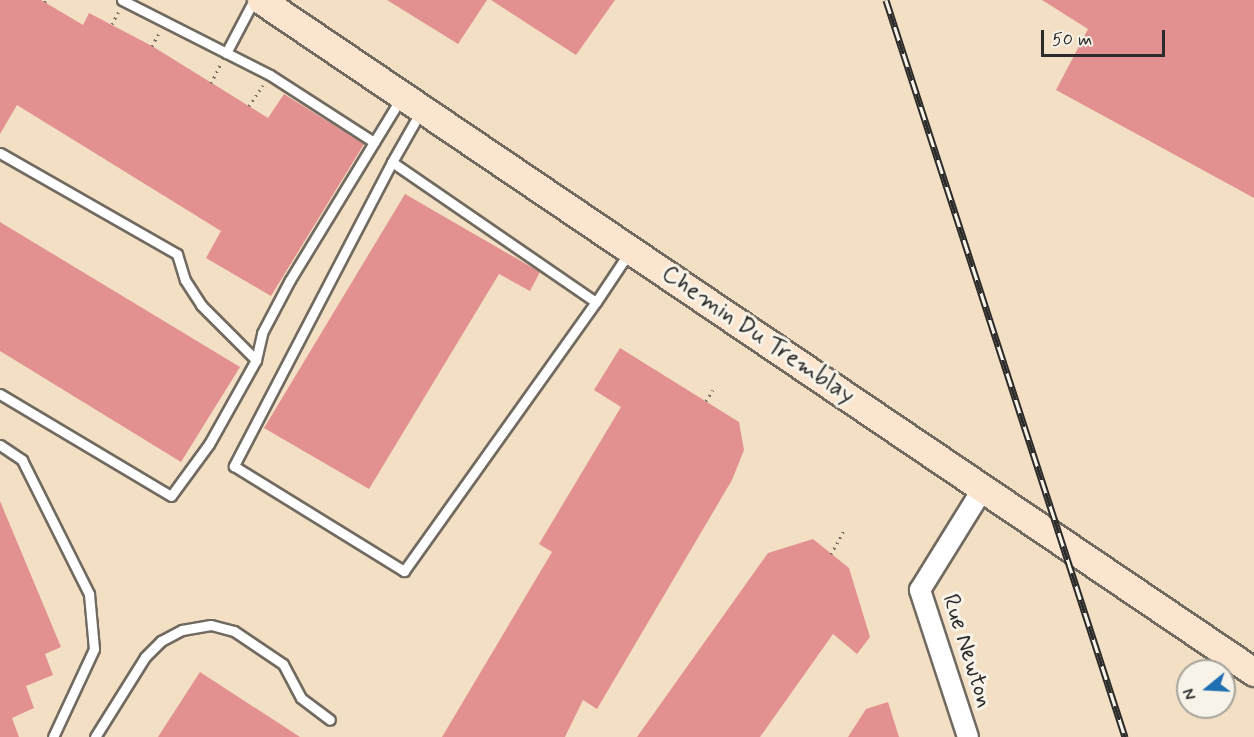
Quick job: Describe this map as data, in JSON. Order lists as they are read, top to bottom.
{
  "streets": {
    "street": ["Chemin Du Tremblay", "Rue Newton"]
  },
  "crossings": [
    ["Chemin Du Tremblay", "Rue Newton"]
  ],
  "scale_bar": "50 m",
  "north": "left"
}
